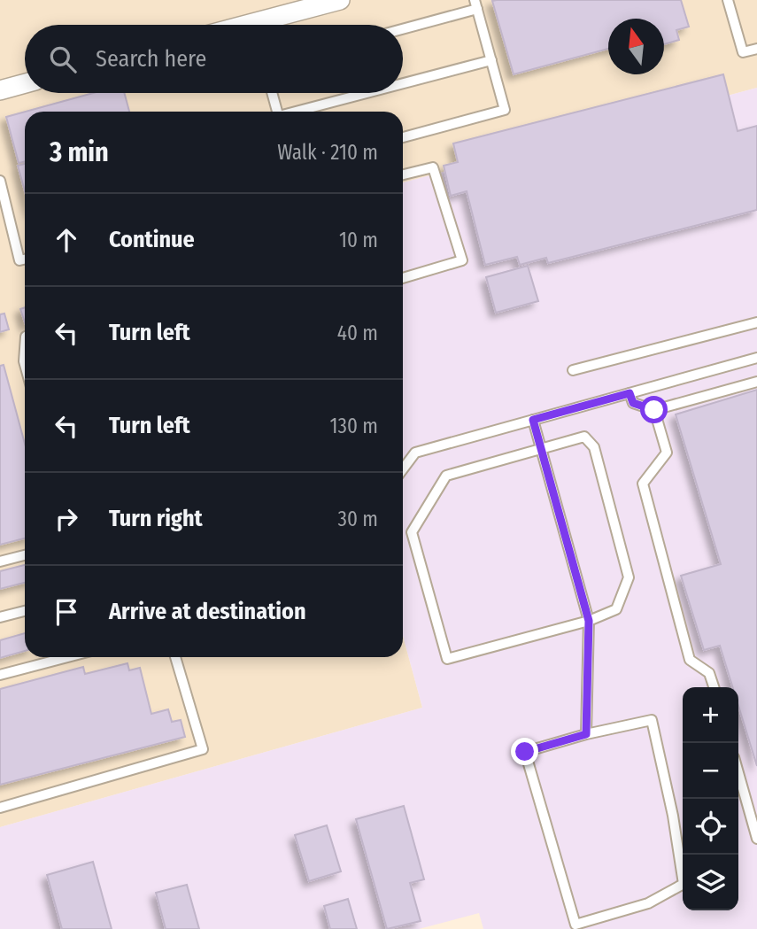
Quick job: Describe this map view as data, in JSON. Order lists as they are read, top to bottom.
{
  "north": "top",
  "page": {
    "search": "Search here",
    "heading": ["3 min", "Walk · 210 m"],
    "list": [
      ["Continue", "10 m"],
      ["Turn left", "40 m"],
      ["Turn left", "130 m"],
      ["Turn right", "30 m"],
      "Arrive at destination"
    ],
    "map_buttons": ["+", "−"]
  }
}
